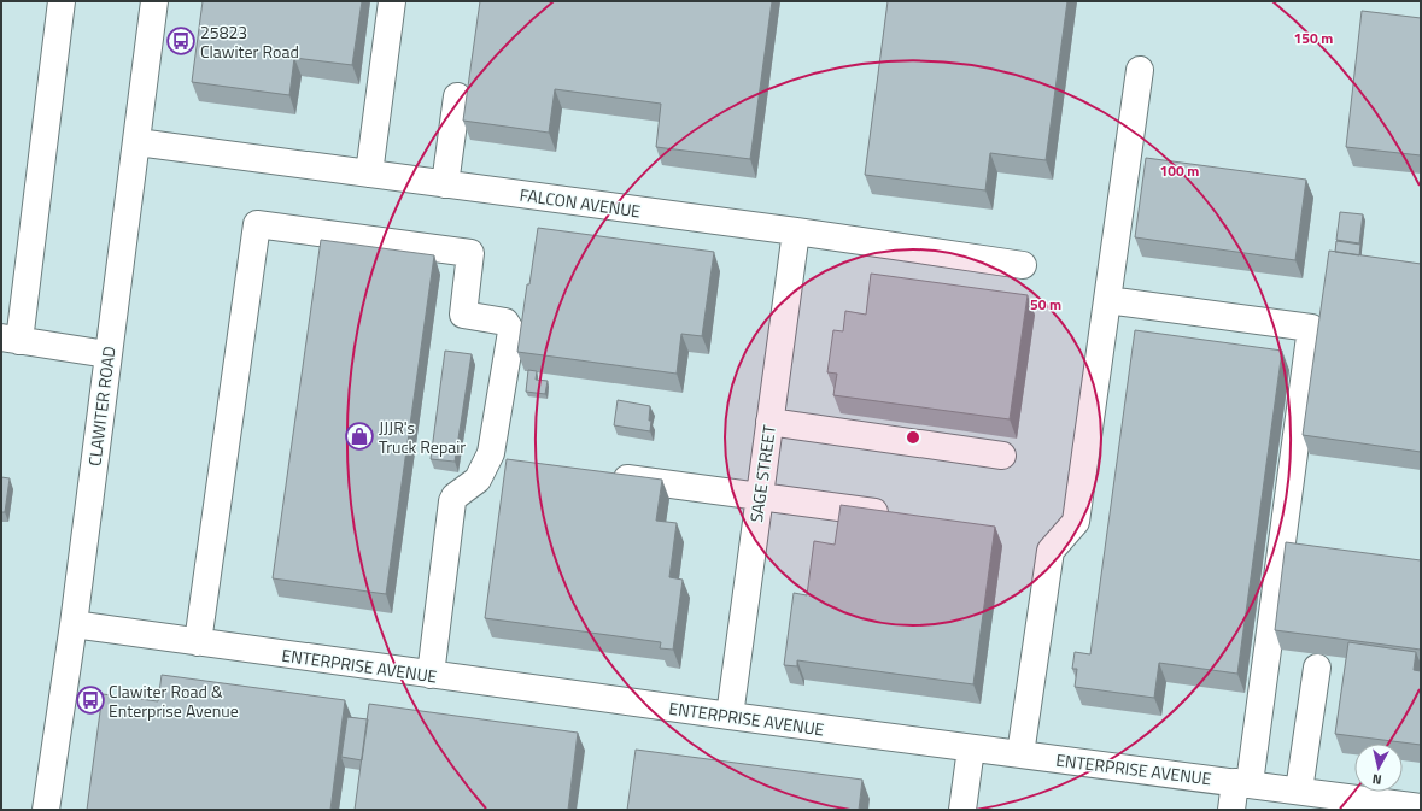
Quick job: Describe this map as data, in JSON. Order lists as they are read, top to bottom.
{
  "streets": {
    "street": [
      "FALCON AVENUE",
      "CLAWITER ROAD",
      "SAGE STREET",
      "ENTERPRISE AVENUE"
    ]
  },
  "crossings": [
    ["FALCON AVENUE", "CLAWITER ROAD"],
    ["FALCON AVENUE", "SAGE STREET"],
    ["CLAWITER ROAD", "ENTERPRISE AVENUE"],
    ["SAGE STREET", "ENTERPRISE AVENUE"]
  ],
  "places": {
    "bus stop": ["25823 Clawiter Road", "Clawiter Road & Enterprise Avenue"],
    "shop": ["JJJR's Truck Repair"]
  },
  "north": "bottom",
  "rings": ["150 m", "100 m", "50 m"]
}
